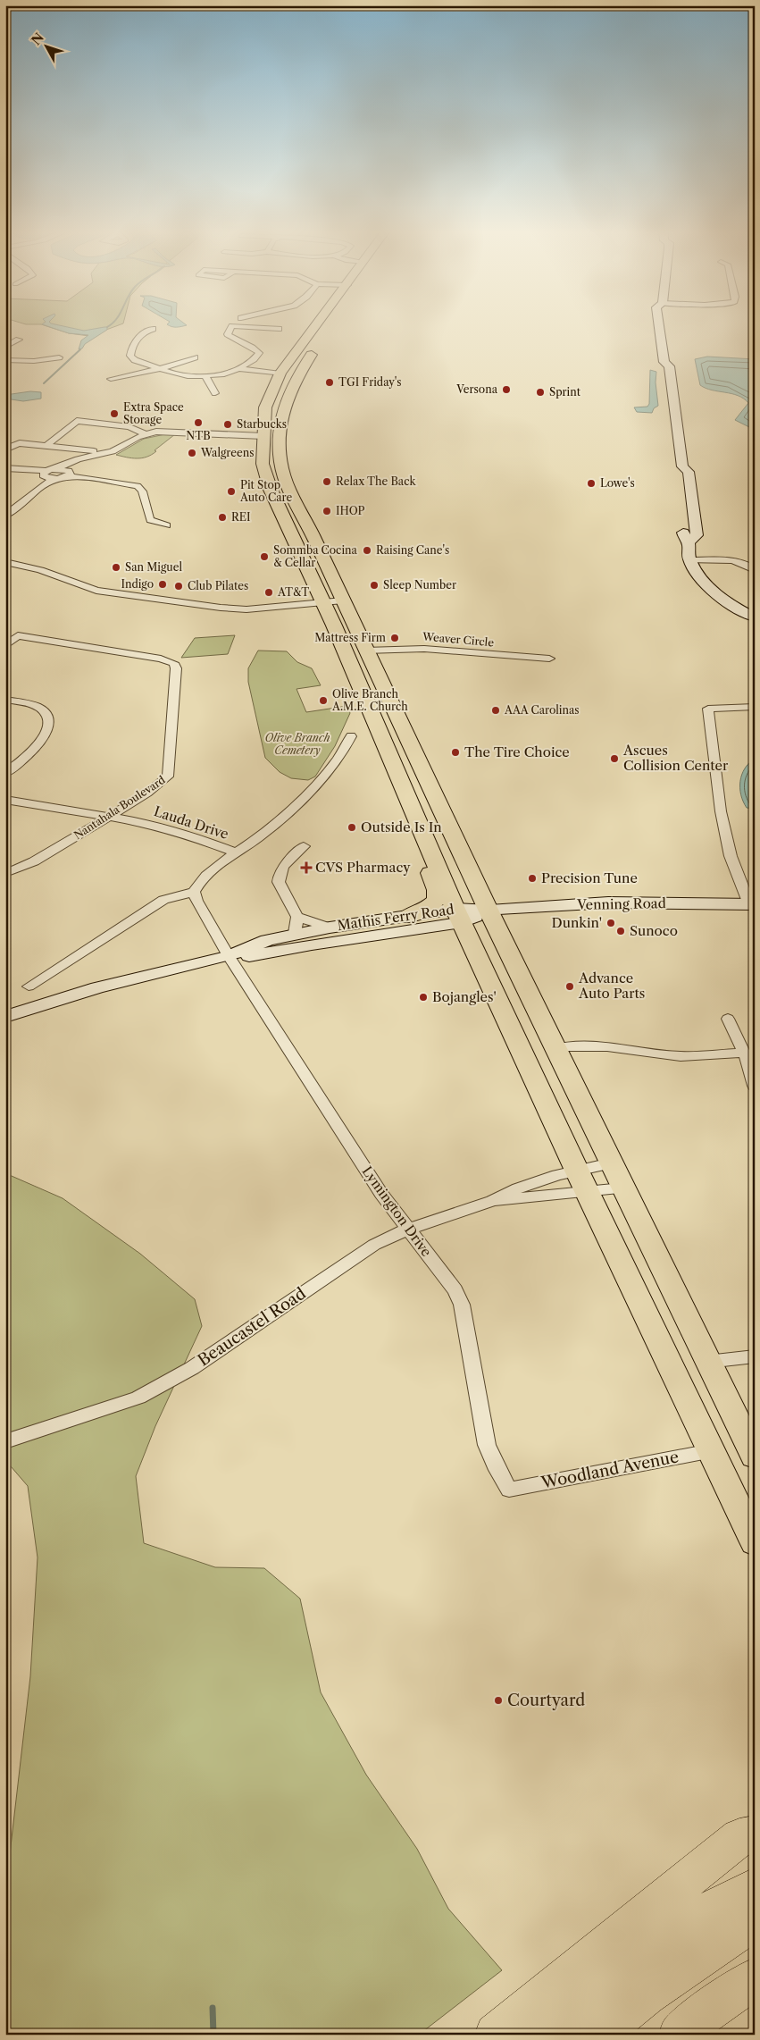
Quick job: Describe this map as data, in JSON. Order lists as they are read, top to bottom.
{
  "streets": {
    "main road": ["Venning Road", "Mathis Ferry Road"],
    "street": [
      "Weaver Circle",
      "Nantahala Boulevard",
      "Lauda Drive",
      "Lymington Drive",
      "Beaucastel Road",
      "Woodland Avenue"
    ]
  },
  "crossings": [
    ["Nantahala Boulevard", "Lauda Drive"],
    ["Venning Road", "Mathis Ferry Road"],
    ["Mathis Ferry Road", "Lymington Drive"],
    ["Lymington Drive", "Beaucastel Road"],
    ["Lymington Drive", "Woodland Avenue"]
  ],
  "parks": ["Olive Branch Cemetery"],
  "places": {
    "other": [
      "TGI Friday's",
      "Versona",
      "Sprint",
      "Extra Space Storage",
      "NTB",
      "Starbucks",
      "Walgreens",
      "Relax The Back",
      "Lowe's",
      "Pit Stop Auto Care",
      "IHOP",
      "REI",
      "Raising Cane's",
      "Sommba Cocina & Cellar",
      "San Miguel",
      "Indigo",
      "Sleep Number",
      "Club Pilates",
      "AT&T",
      "Mattress Firm",
      "Olive Branch A.M.E. Church",
      "AAA Carolinas",
      "The Tire Choice",
      "Ascues Collision Center",
      "Outside Is In",
      "Precision Tune",
      "Dunkin'",
      "Sunoco",
      "Advance Auto Parts",
      "Bojangles'",
      "Courtyard"
    ],
    "health": ["CVS Pharmacy"]
  },
  "north": "top left"
}
